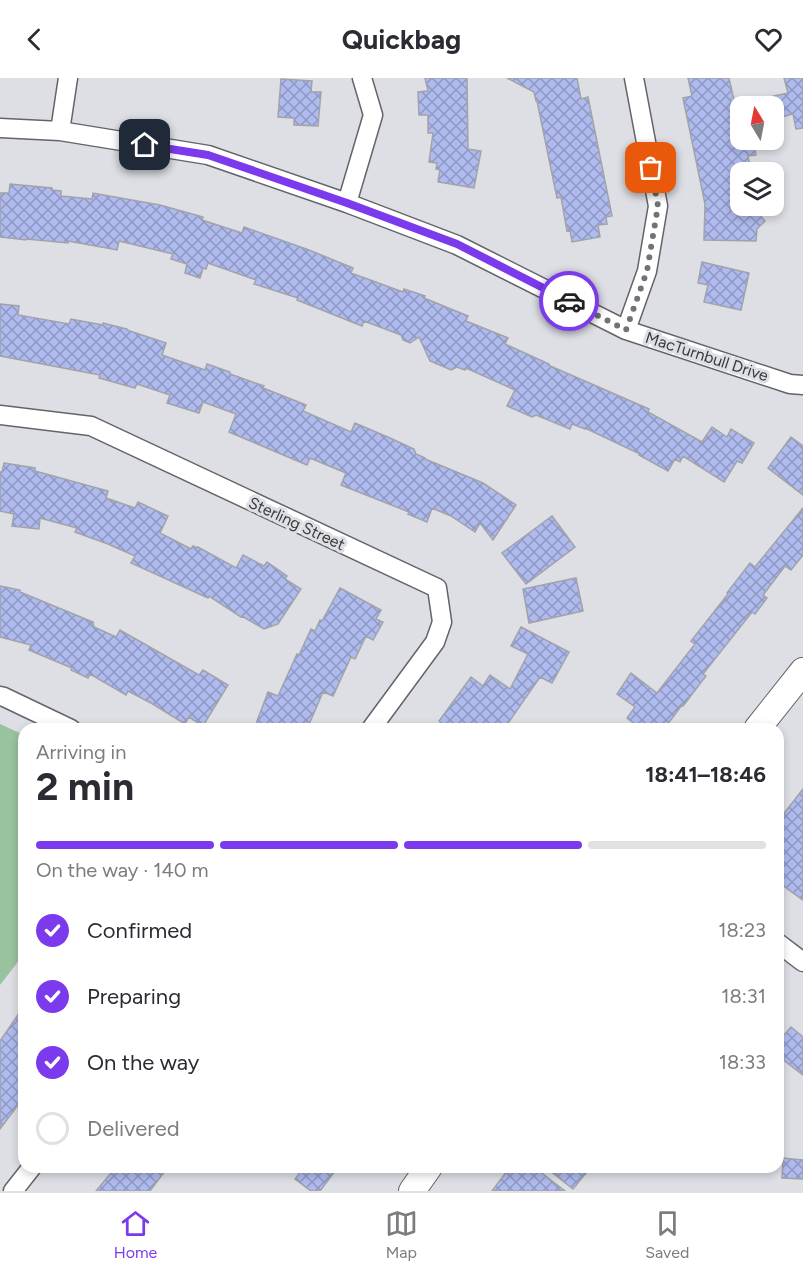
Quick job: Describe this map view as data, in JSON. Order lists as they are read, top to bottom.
{
  "streets": {
    "street": ["MacTurnbull Drive", "Sterling Street"]
  },
  "north": "top",
  "page": {
    "header": "Quickbag",
    "heading": ["2 min", "Arriving in", "18:41–18:46"],
    "bar": "On the way · 140 m",
    "list": [
      ["Confirmed", "18:23"],
      ["Preparing", "18:31"],
      ["On the way", "18:33"],
      "Delivered"
    ],
    "tabs": ["Home", "Map", "Saved"]
  }
}
